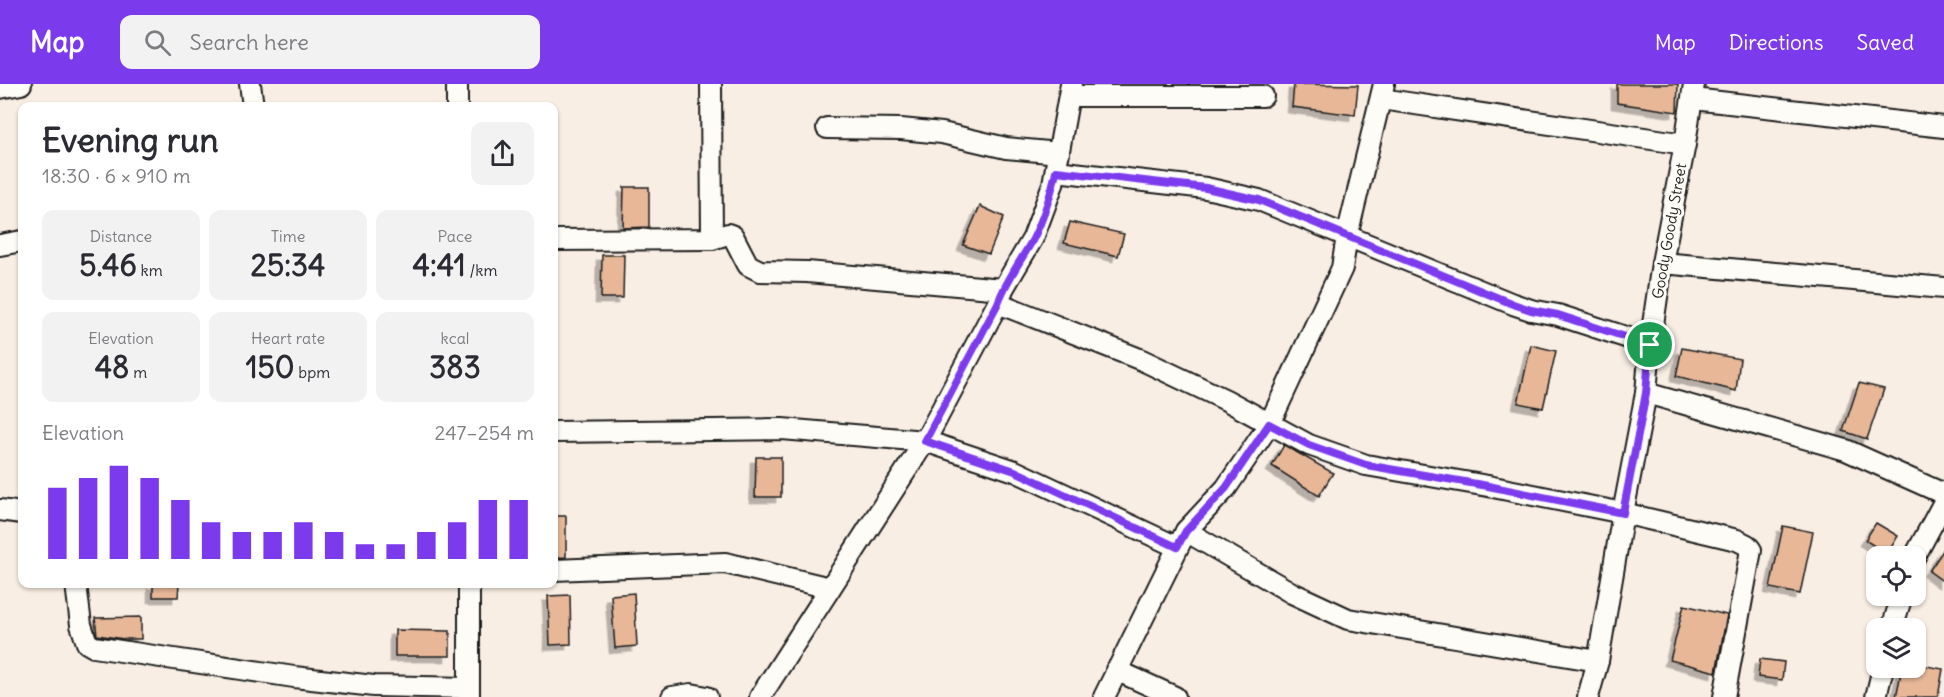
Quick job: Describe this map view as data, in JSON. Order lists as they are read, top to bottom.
{
  "streets": {
    "street": ["Goody Goody Street"]
  },
  "page": {
    "header": "Map",
    "search": "Search here",
    "nav": ["Map", "Directions", "Saved"],
    "heading": ["Evening run", "18:30 · 6 × 910 m"],
    "stats": [
      ["Distance", "5.46 km"],
      ["Time", "25:34"],
      ["Pace", "4:41 /km"],
      ["Elevation", "48 m"],
      ["Heart rate", "150 bpm"],
      ["kcal", "383"]
    ],
    "chart": ["Elevation", "247–254 m"]
  }
}
